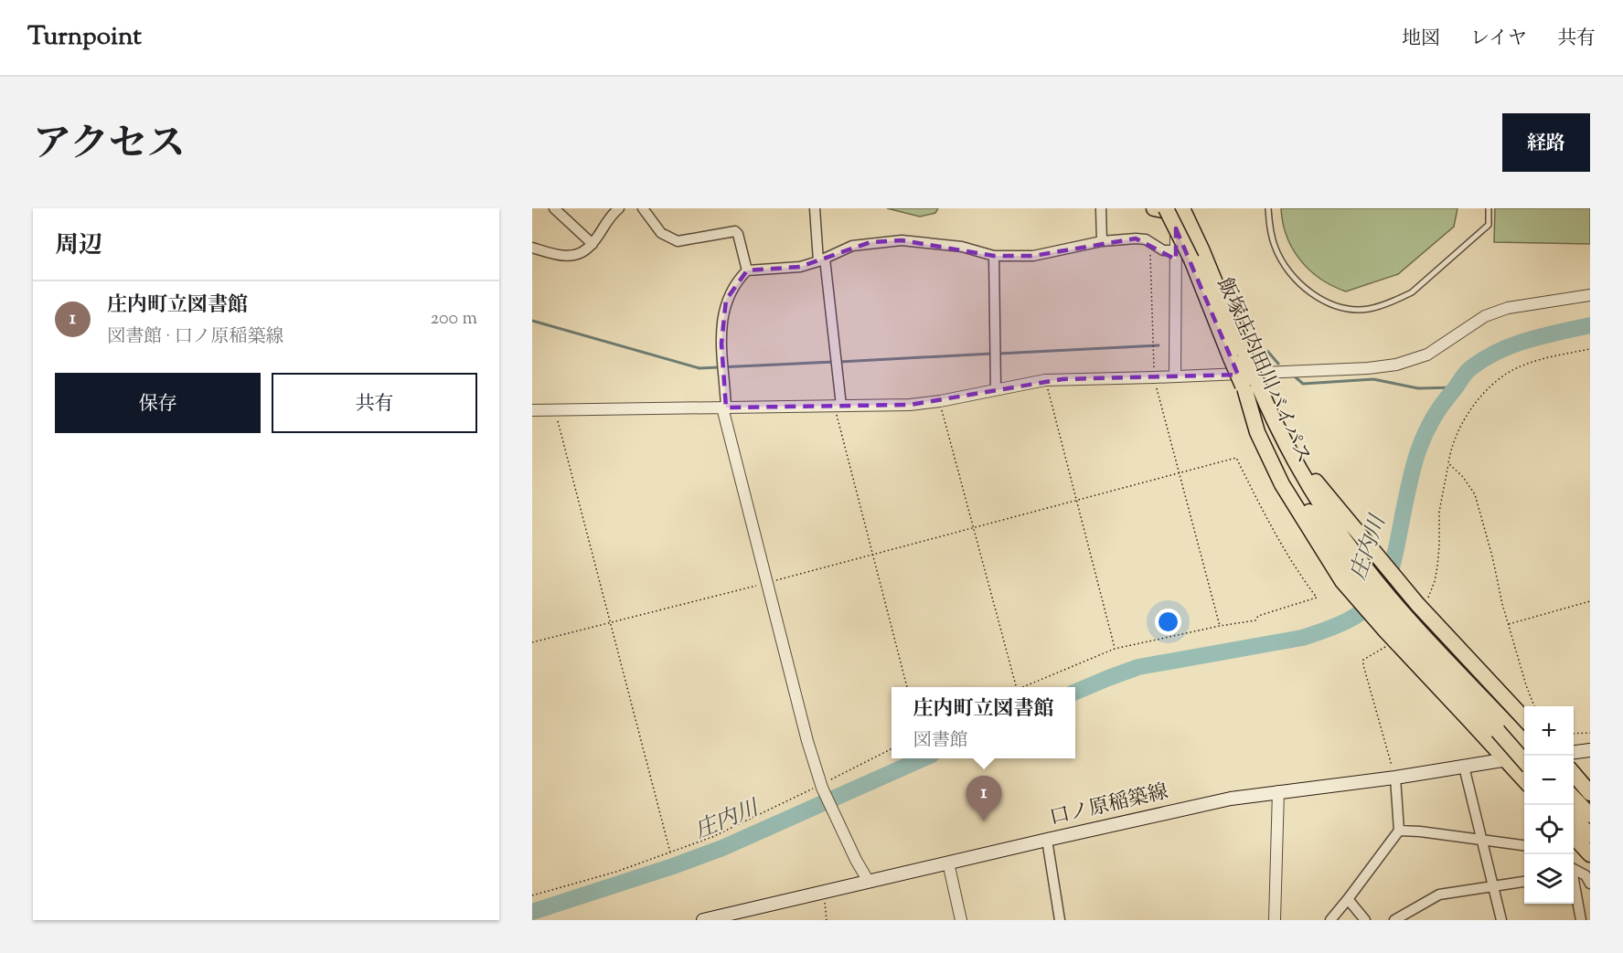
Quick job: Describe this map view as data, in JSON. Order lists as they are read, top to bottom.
{
  "streets": {
    "highway": ["飯塚庄内田川バイパス"],
    "main road": ["口ノ原稲築線"]
  },
  "water": ["庄内川"],
  "page": {
    "header": "Turnpoint",
    "nav": ["地図", "レイヤ", "共有"],
    "title": "アクセス",
    "buttons": [
      "経路",
      ["保存", "共有"]
    ],
    "heading": "周辺",
    "list": [
      {
        "mark": "1",
        "name": "庄内町立図書館",
        "note": "図書館 · 口ノ原稲築線",
        "value": "200 m"
      }
    ],
    "popup": ["庄内町立図書館", "図書館"],
    "map_buttons": ["+", "−"],
    "pins": "1"
  }
}
